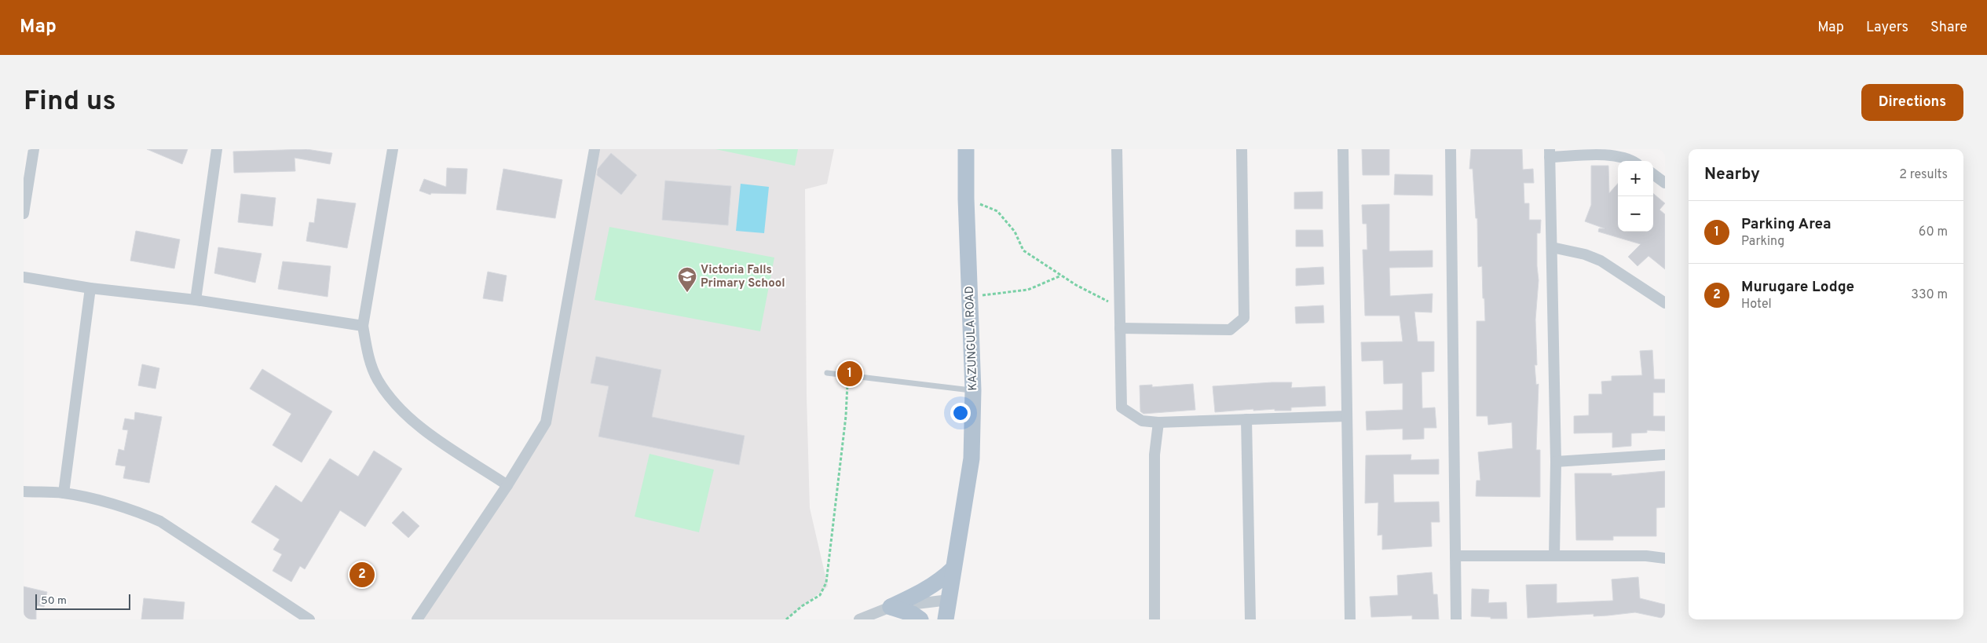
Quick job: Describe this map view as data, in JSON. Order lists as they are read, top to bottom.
{
  "streets": {
    "main road": ["KAZUNGULA ROAD"]
  },
  "places": {
    "school or university": ["Victoria Falls Primary School"]
  },
  "scale_bar": "50 m",
  "page": {
    "header": "Map",
    "nav": ["Map", "Layers", "Share"],
    "buttons": "Directions",
    "title": "Find us",
    "heading": ["Nearby", "2 results"],
    "map_buttons": ["+", "−"],
    "list": [
      {
        "mark": "1",
        "name": "Parking Area",
        "note": "Parking",
        "value": "60 m"
      },
      {
        "mark": "2",
        "name": "Murugare Lodge",
        "note": "Hotel",
        "value": "330 m"
      }
    ],
    "pins": ["1", "2"],
    "scale": "50 m"
  }
}
